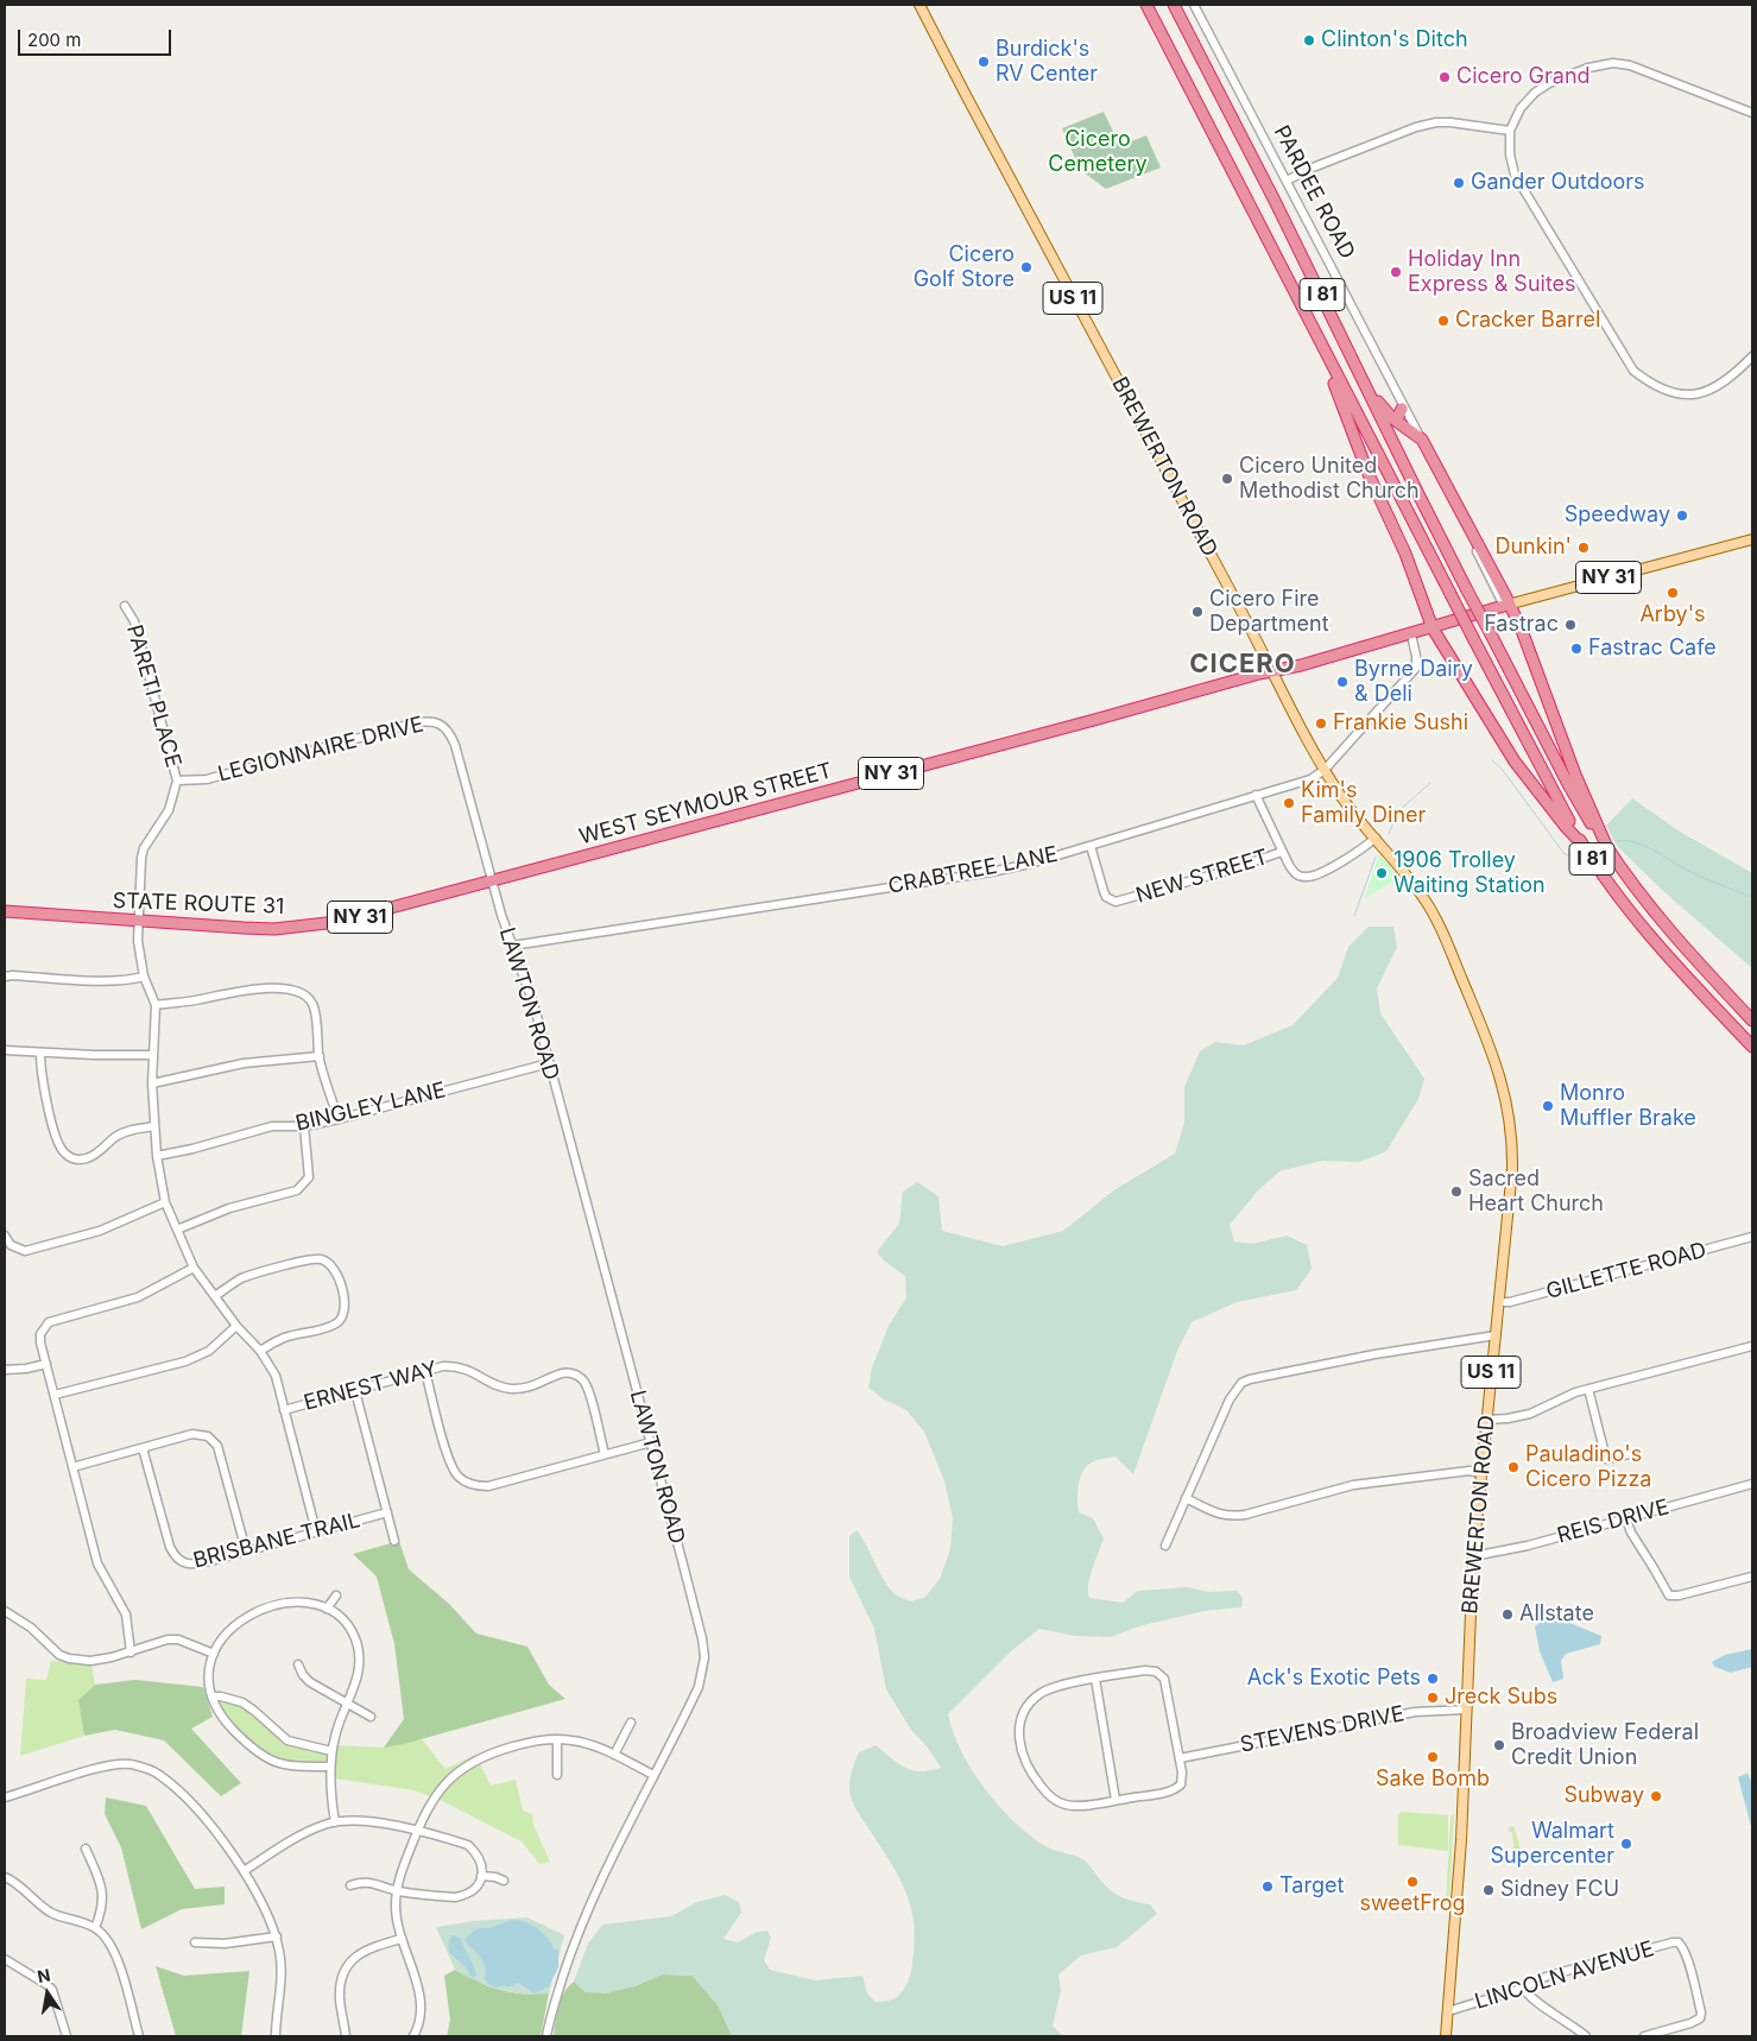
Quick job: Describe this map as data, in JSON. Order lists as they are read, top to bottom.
{
  "streets": {
    "highway": [
      "PARDEE ROAD",
      "I 81",
      "NY 31",
      "WEST SEYMOUR STREET",
      "STATE ROUTE 31"
    ],
    "main road": ["US 11", "BREWERTON ROAD"],
    "street": [
      "PARETI PLACE",
      "LEGIONNAIRE DRIVE",
      "CRABTREE LANE",
      "NEW STREET",
      "LAWTON ROAD",
      "BINGLEY LANE",
      "GILLETTE ROAD",
      "ERNEST WAY",
      "REIS DRIVE",
      "BRISBANE TRAIL",
      "STEVENS DRIVE",
      "LINCOLN AVENUE"
    ]
  },
  "crossings": [
    ["PARDEE ROAD", "I 81"],
    ["PARDEE ROAD", "NY 31"],
    ["BREWERTON ROAD", "NY 31"],
    ["BREWERTON ROAD", "WEST SEYMOUR STREET"],
    ["BREWERTON ROAD", "CRABTREE LANE"],
    ["BREWERTON ROAD", "GILLETTE ROAD"],
    ["BREWERTON ROAD", "REIS DRIVE"],
    ["BREWERTON ROAD", "STEVENS DRIVE"],
    ["BREWERTON ROAD", "LINCOLN AVENUE"],
    ["NY 31", "WEST SEYMOUR STREET"],
    ["NY 31", "CRABTREE LANE"],
    ["PARETI PLACE", "LEGIONNAIRE DRIVE"],
    ["PARETI PLACE", "STATE ROUTE 31"],
    ["LEGIONNAIRE DRIVE", "WEST SEYMOUR STREET"],
    ["LEGIONNAIRE DRIVE", "STATE ROUTE 31"],
    ["LEGIONNAIRE DRIVE", "LAWTON ROAD"],
    ["WEST SEYMOUR STREET", "STATE ROUTE 31"],
    ["WEST SEYMOUR STREET", "LAWTON ROAD"],
    ["CRABTREE LANE", "NEW STREET"],
    ["CRABTREE LANE", "LAWTON ROAD"],
    ["STATE ROUTE 31", "LAWTON ROAD"],
    ["LAWTON ROAD", "BINGLEY LANE"]
  ],
  "districts": ["CICERO"],
  "parks": ["Cicero Cemetery"],
  "places": [
    "Clinton's Ditch",
    "Burdick's RV Center",
    "Cicero Grand",
    "Gander Outdoors",
    "Cicero Golf Store",
    "Holiday Inn Express & Suites",
    "Cracker Barrel",
    "Cicero United Methodist Church",
    "Speedway",
    "Dunkin'",
    "Arby's",
    "Cicero Fire Department",
    "Fastrac",
    "Fastrac Cafe",
    "Byrne Dairy & Deli",
    "Frankie Sushi",
    "Kim's Family Diner",
    "1906 Trolley Waiting Station",
    "Monro Muffler Brake",
    "Sacred Heart Church",
    "Pauladino's Cicero Pizza",
    "Allstate",
    "Ack's Exotic Pets",
    "Jreck Subs",
    "Broadview Federal Credit Union",
    "Sake Bomb",
    "Subway",
    "Walmart Supercenter",
    "sweetFrog",
    "Target",
    "Sidney FCU"
  ],
  "scale_bar": "200 m",
  "north": "top"
}
